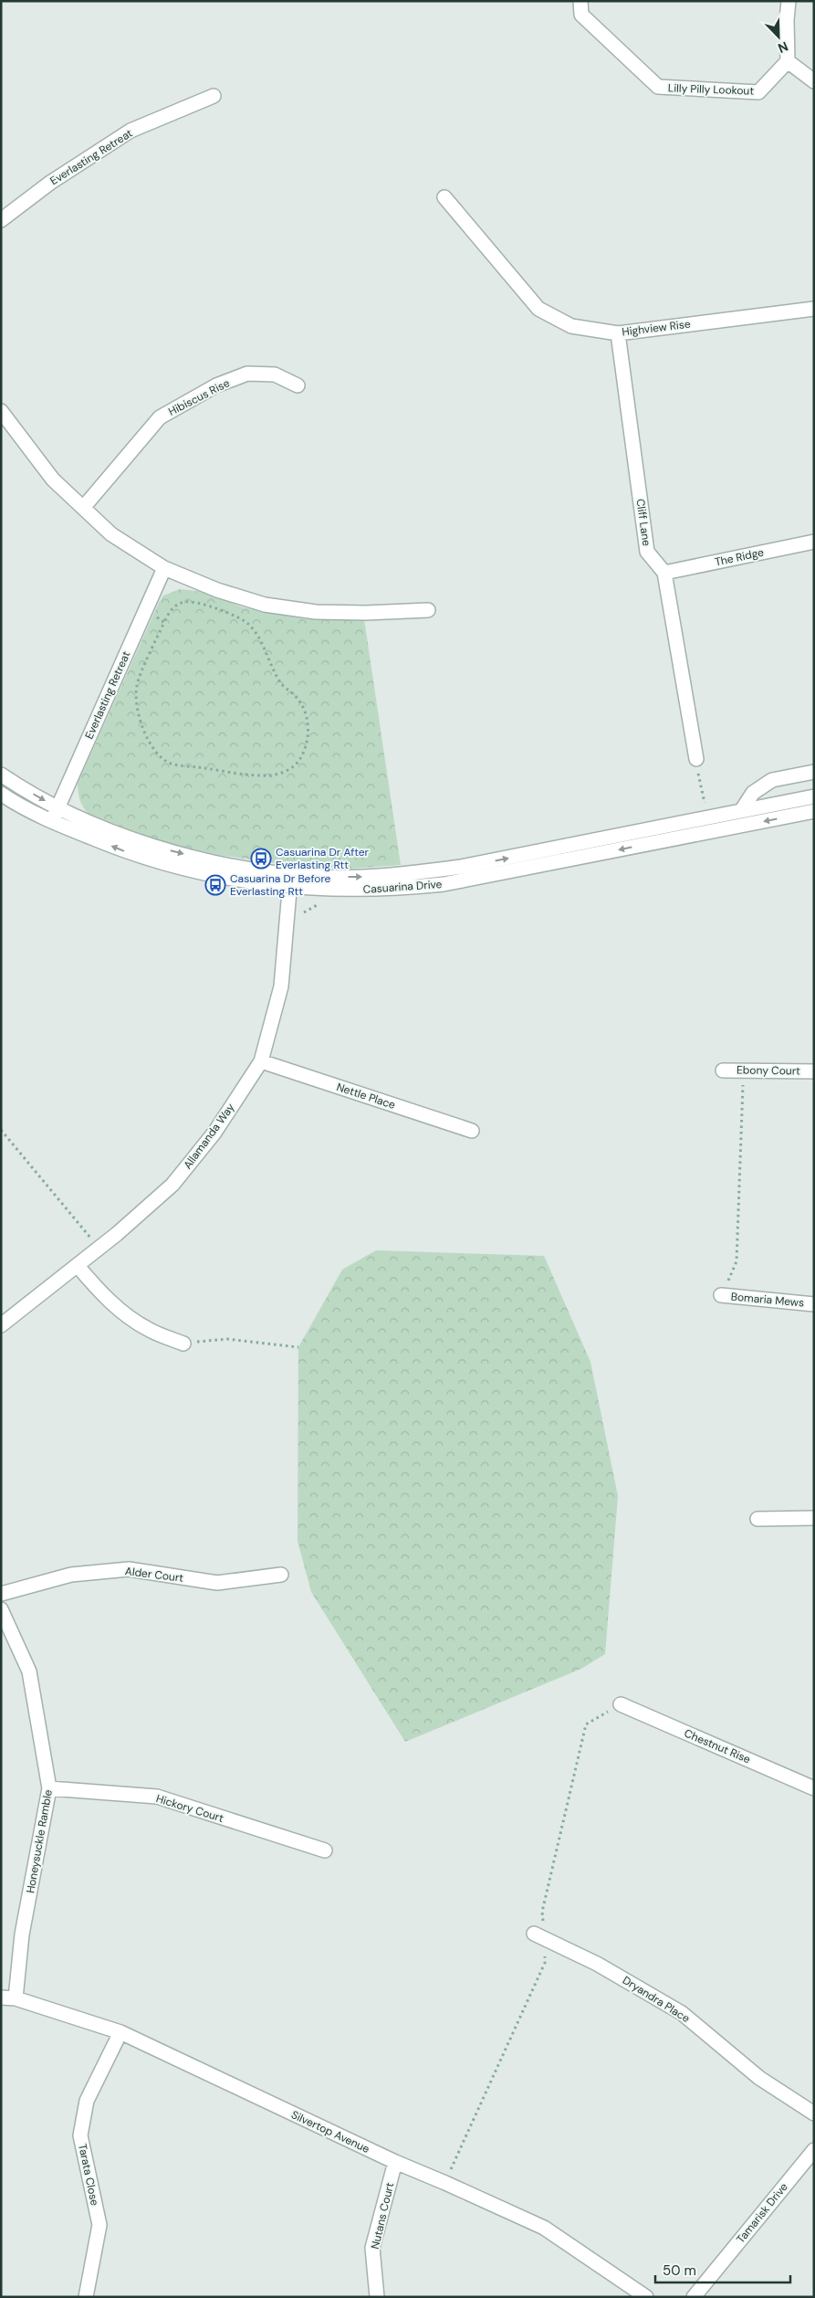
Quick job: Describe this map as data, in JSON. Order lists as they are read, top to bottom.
{
  "streets": {
    "street": [
      "Lilly Pilly Lookout",
      "Everlasting Retreat",
      "Highview Rise",
      "Hibiscus Rise",
      "Cliff Lane",
      "The Ridge",
      "Casuarina Drive",
      "Ebony Court",
      "Nettle Place",
      "Allamanda Way",
      "Bomaria Mews",
      "Alder Court",
      "Chestnut Rise",
      "Hickory Court",
      "Honeysuckle Ramble",
      "Dryandra Place",
      "Silvertop Avenue",
      "Tarata Close",
      "Tamarisk Drive",
      "Nutans Court"
    ]
  },
  "crossings": [
    ["Everlasting Retreat", "Casuarina Drive"],
    ["Highview Rise", "Cliff Lane"],
    ["Cliff Lane", "The Ridge"],
    ["Casuarina Drive", "Allamanda Way"],
    ["Nettle Place", "Allamanda Way"],
    ["Hickory Court", "Honeysuckle Ramble"],
    ["Honeysuckle Ramble", "Silvertop Avenue"],
    ["Silvertop Avenue", "Tarata Close"],
    ["Silvertop Avenue", "Nutans Court"]
  ],
  "places": {
    "bus stop": ["Casuarina Dr After Everlasting Rtt", "Casuarina Dr Before Everlasting Rtt"]
  },
  "scale_bar": "50 m",
  "north": "bottom right"
}
